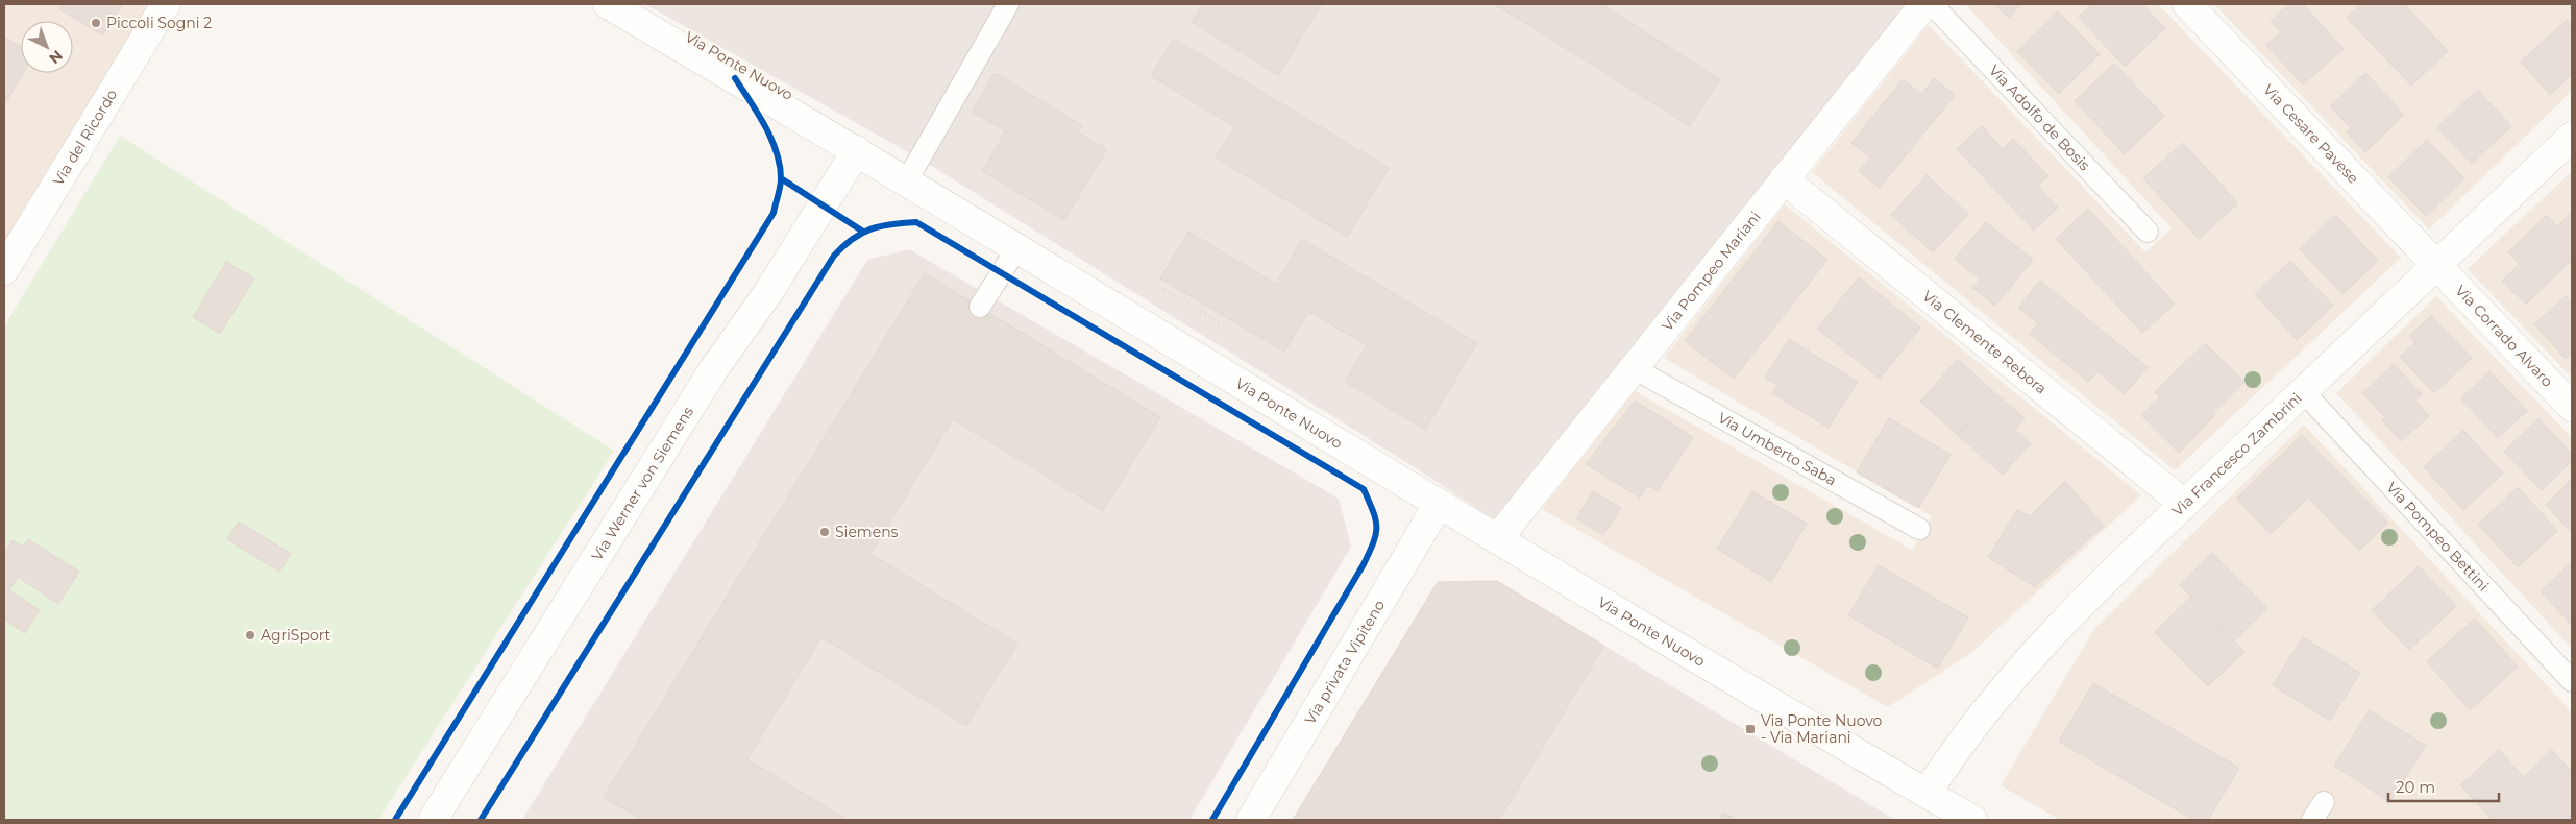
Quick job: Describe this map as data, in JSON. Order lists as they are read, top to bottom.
{
  "streets": {
    "street": [
      "Via Ponte Nuovo",
      "Via Cesare Pavese",
      "Via del Ricordo",
      "Via Pompeo Mariani",
      "Via Corrado Alvaro",
      "Via Clemente Rebora",
      "Via Francesco Zambrini",
      "Via Werner von Siemens",
      "Via privata Vipiteno"
    ],
    "lane": ["Via Adolfo de Bosis", "Via Umberto Saba", "Via Pompeo Bettini"]
  },
  "crossings": [
    ["Via Ponte Nuovo", "Via Pompeo Mariani"],
    ["Via Ponte Nuovo", "Via Francesco Zambrini"],
    ["Via Ponte Nuovo", "Via Werner von Siemens"],
    ["Via Ponte Nuovo", "Via privata Vipiteno"],
    ["Via Cesare Pavese", "Via Corrado Alvaro"],
    ["Via Cesare Pavese", "Via Francesco Zambrini"],
    ["Via Pompeo Mariani", "Via Clemente Rebora"],
    ["Via Pompeo Mariani", "Via Umberto Saba"],
    ["Via Corrado Alvaro", "Via Francesco Zambrini"],
    ["Via Clemente Rebora", "Via Francesco Zambrini"],
    ["Via Francesco Zambrini", "Via Pompeo Bettini"]
  ],
  "places": {
    "other": ["Piccoli Sogni 2", "Siemens", "AgriSport"],
    "transit": ["Via Ponte Nuovo - Via Mariani"]
  },
  "scale_bar": "20 m",
  "north": "bottom right"
}
